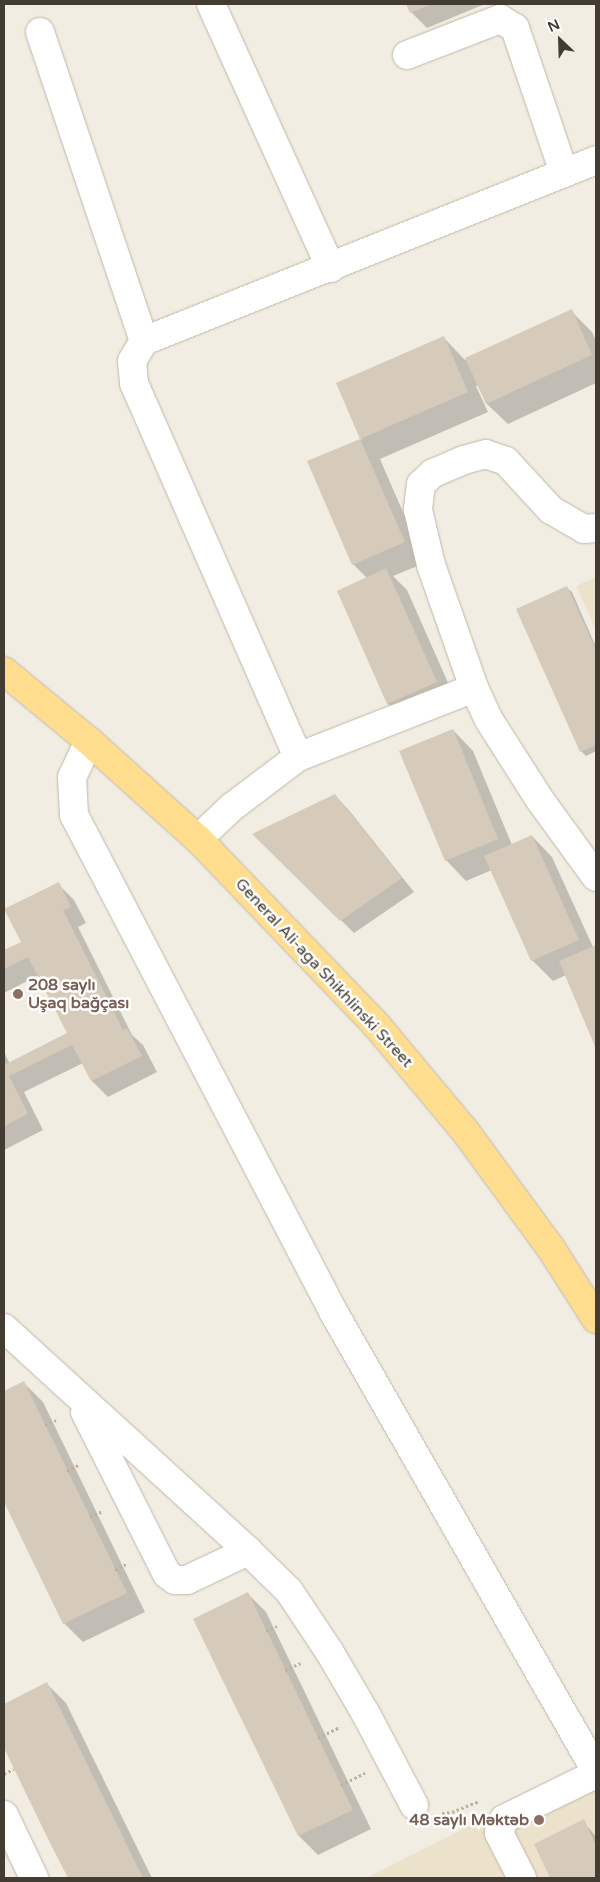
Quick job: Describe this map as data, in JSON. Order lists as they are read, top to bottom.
{
  "streets": {
    "main road": ["General Ali-aga Shikhlinski Street"]
  },
  "places": ["208 saylı Uşaq bağçası", "48 saylı Məktəb"],
  "north": "top left"
}
